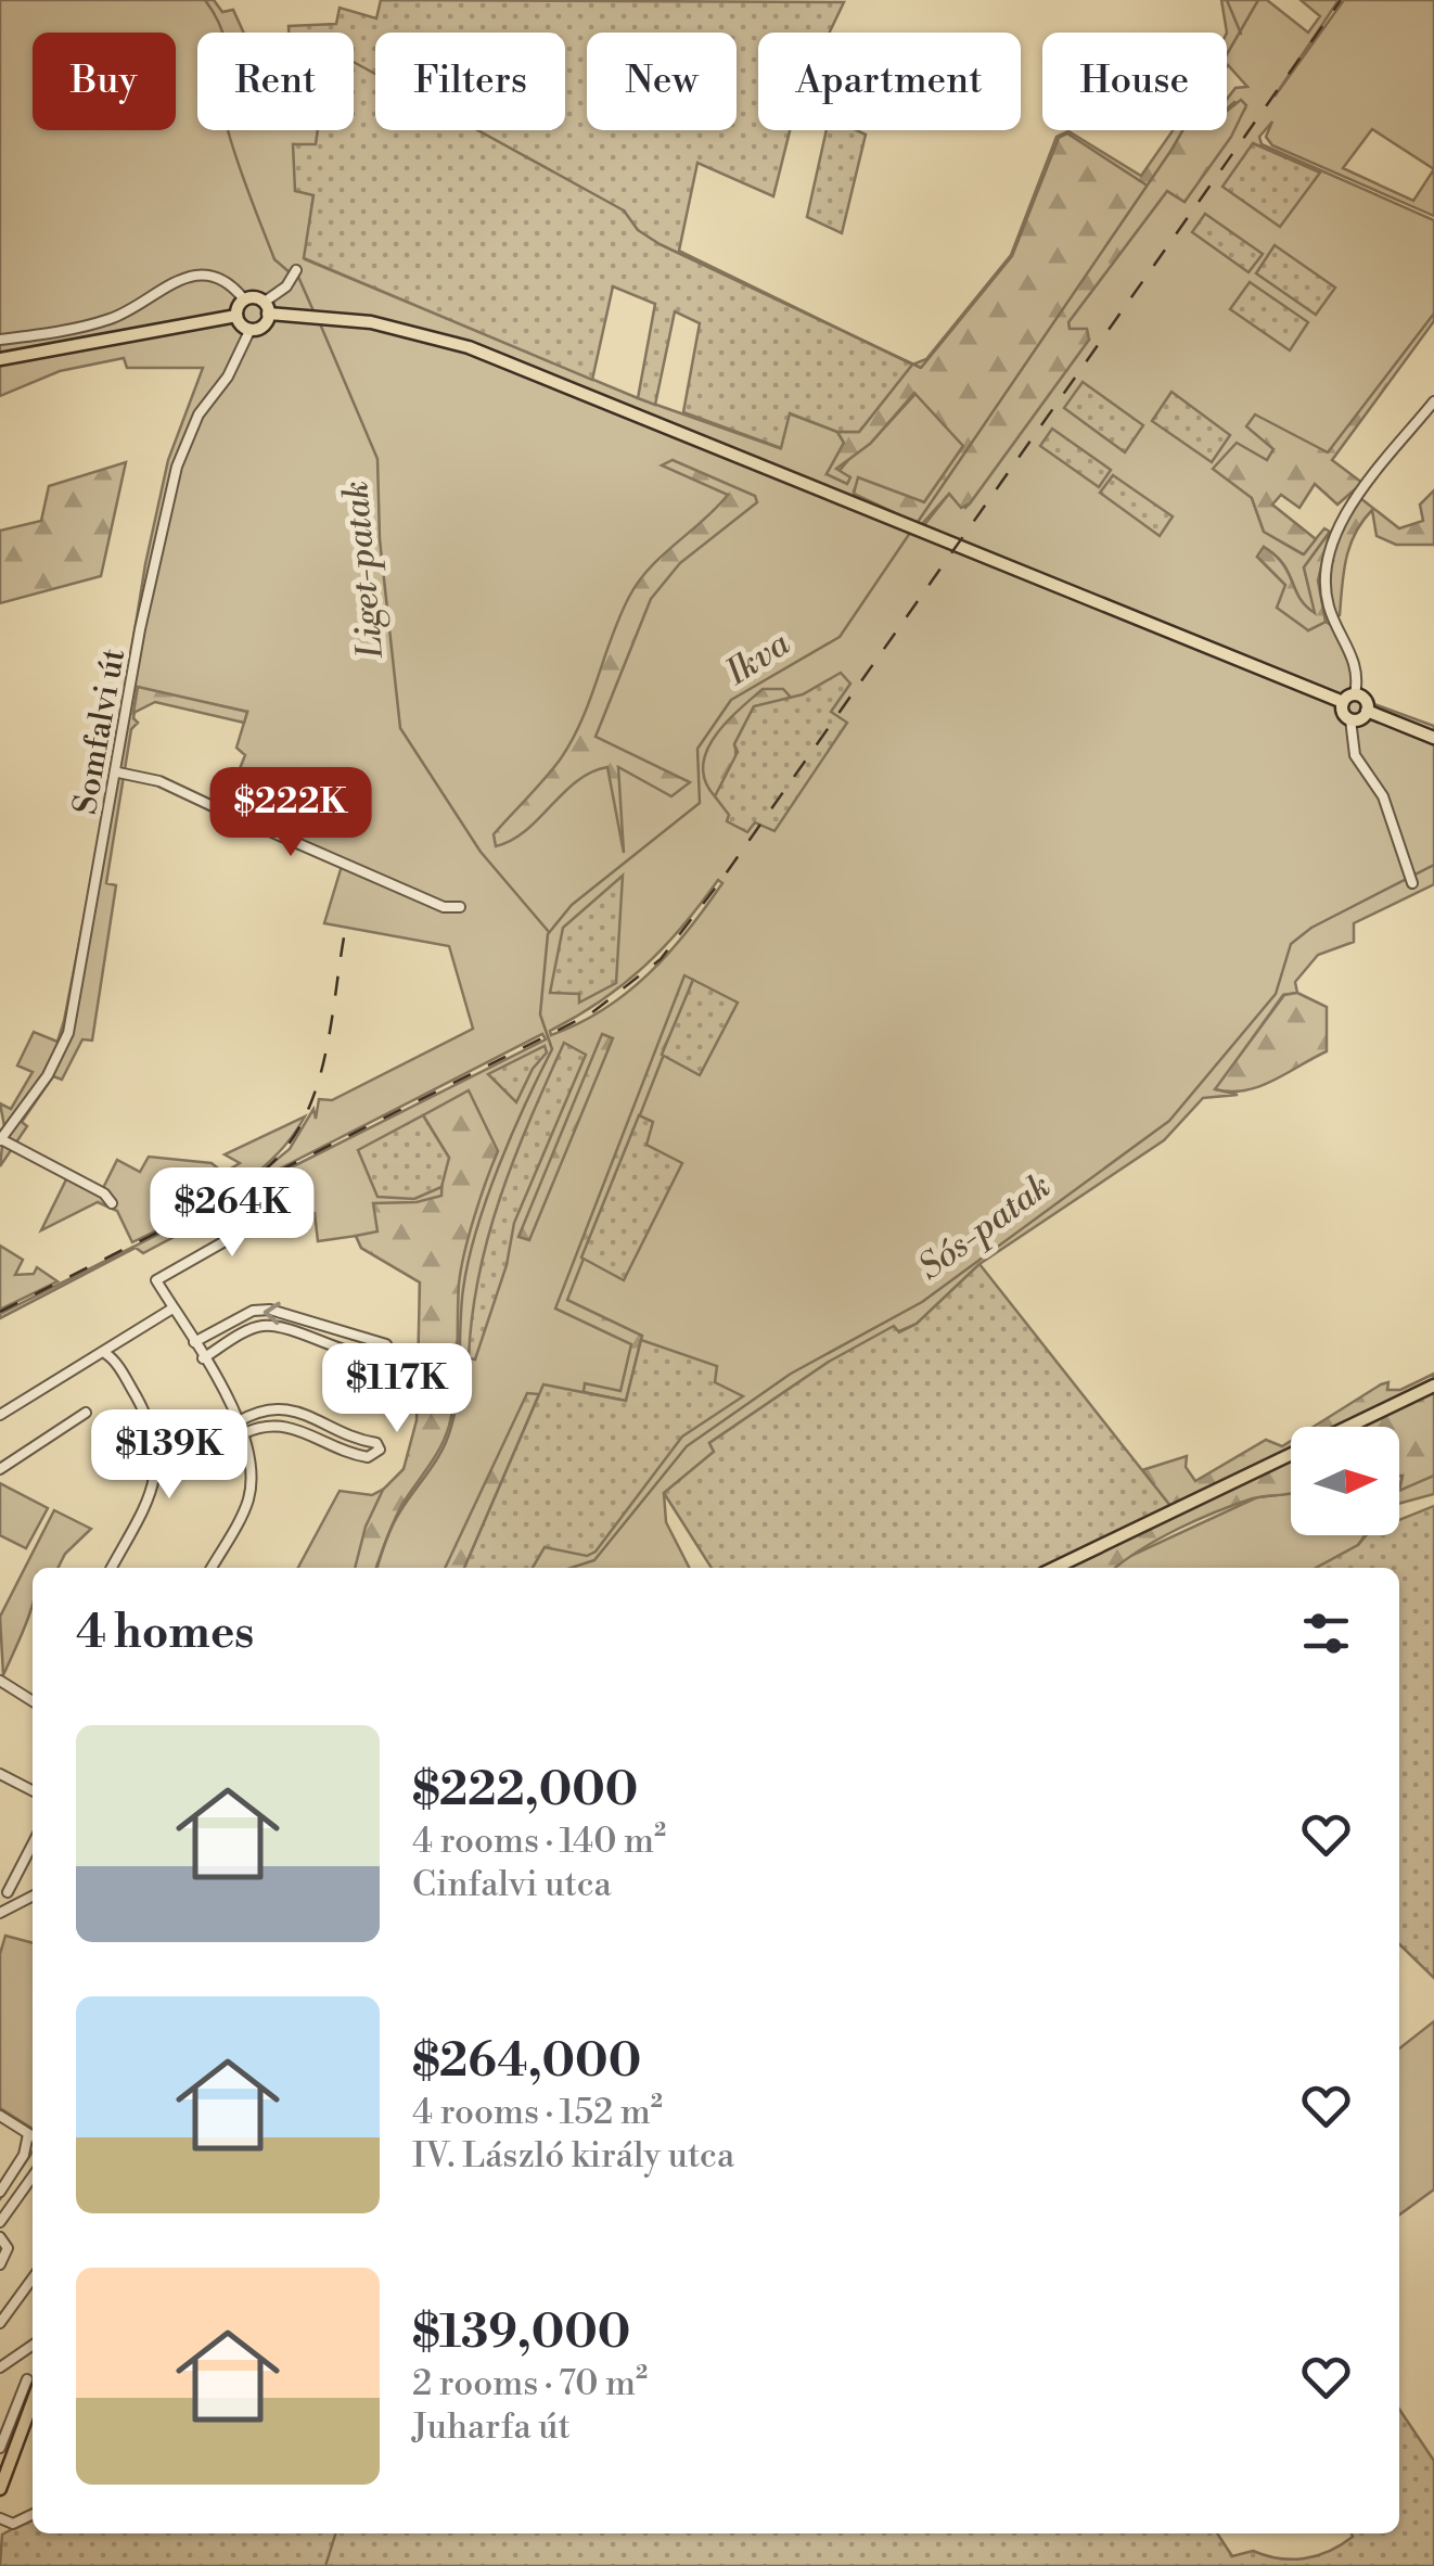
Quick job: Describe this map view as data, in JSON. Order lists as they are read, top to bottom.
{
  "streets": {
    "street": ["Somfalvi út"]
  },
  "water": ["Liget-patak", "Ikva", "Sós-patak"],
  "north": "right",
  "page": {
    "chip": [
      "Buy",
      "Rent",
      "Filters",
      "New",
      "Apartment",
      "House"
    ],
    "price": [
      "$222K",
      "$264K",
      "$117K",
      "$139K"
    ],
    "heading": "4 homes",
    "list": [
      {
        "name": "$222,000",
        "note": "4 rooms · 140 m² · Cinfalvi utca"
      },
      {
        "name": "$264,000",
        "note": "4 rooms · 152 m² · IV. László király utca"
      },
      {
        "name": "$139,000",
        "note": "2 rooms · 70 m² · Juharfa út"
      }
    ]
  }
}
